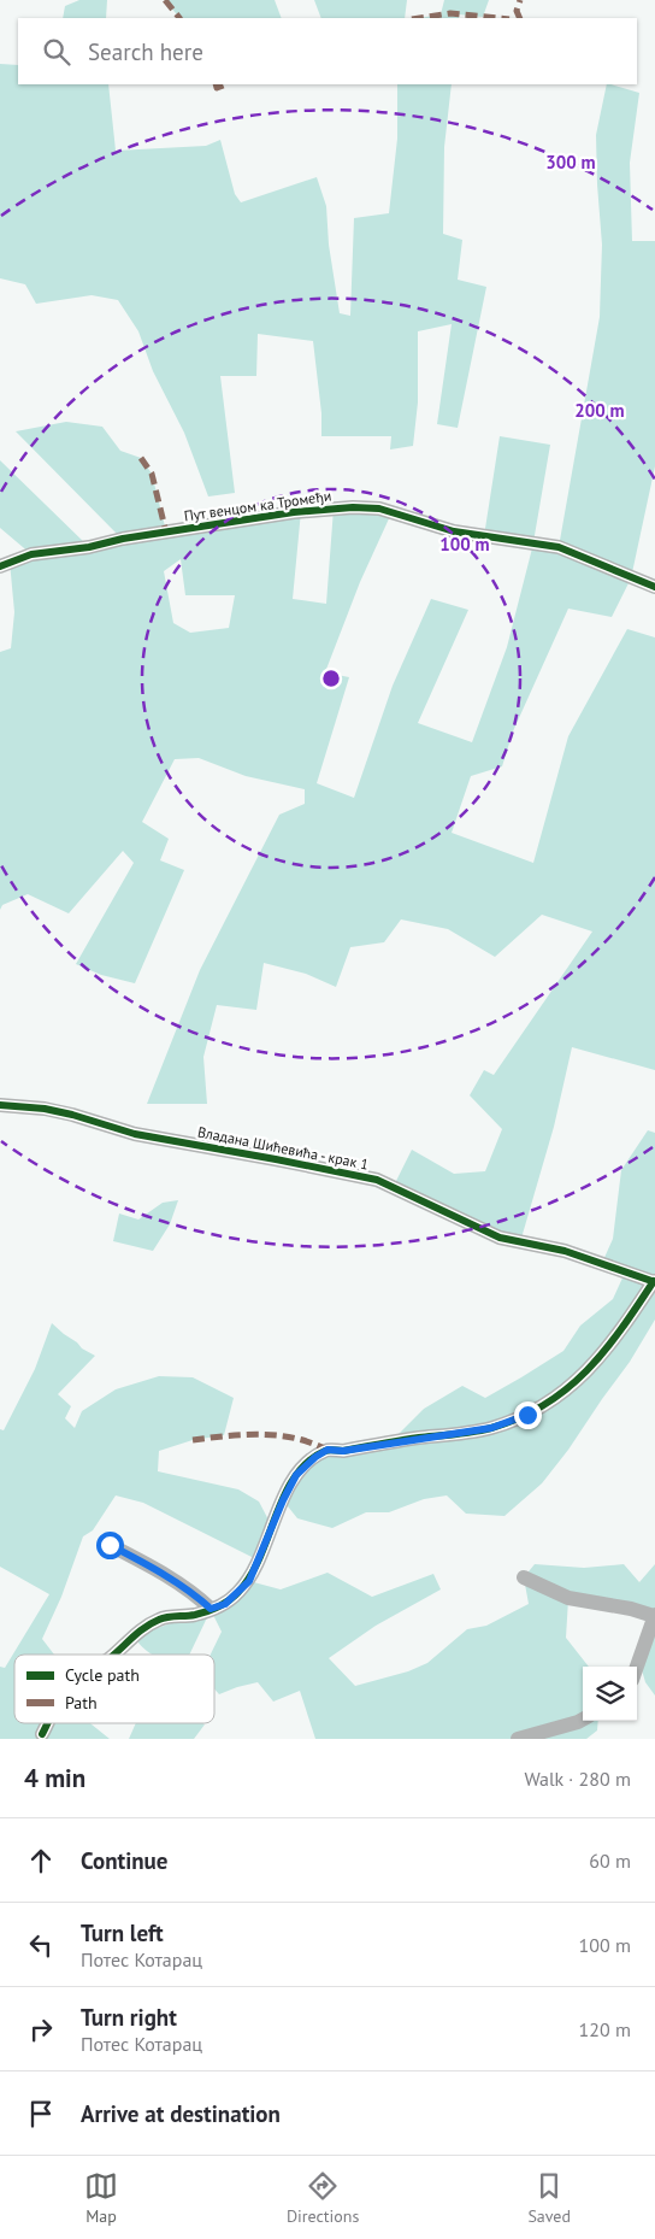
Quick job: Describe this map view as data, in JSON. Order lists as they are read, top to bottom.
{
  "streets": {
    "street": ["Пут венцом ка Тромеђи", "Владана Шићевића - крак 1"]
  },
  "legend": ["Cycle path", "Path"],
  "page": {
    "search": "Search here",
    "heading": ["4 min", "Walk · 280 m"],
    "list": [
      ["Continue", "60 m"],
      ["Turn left", "Потес Котарац", "100 m"],
      ["Turn right", "Потес Котарац", "120 m"],
      "Arrive at destination"
    ],
    "nav": ["Map", "Directions", "Saved"]
  },
  "rings": ["300 m", "200 m", "100 m"]
}
